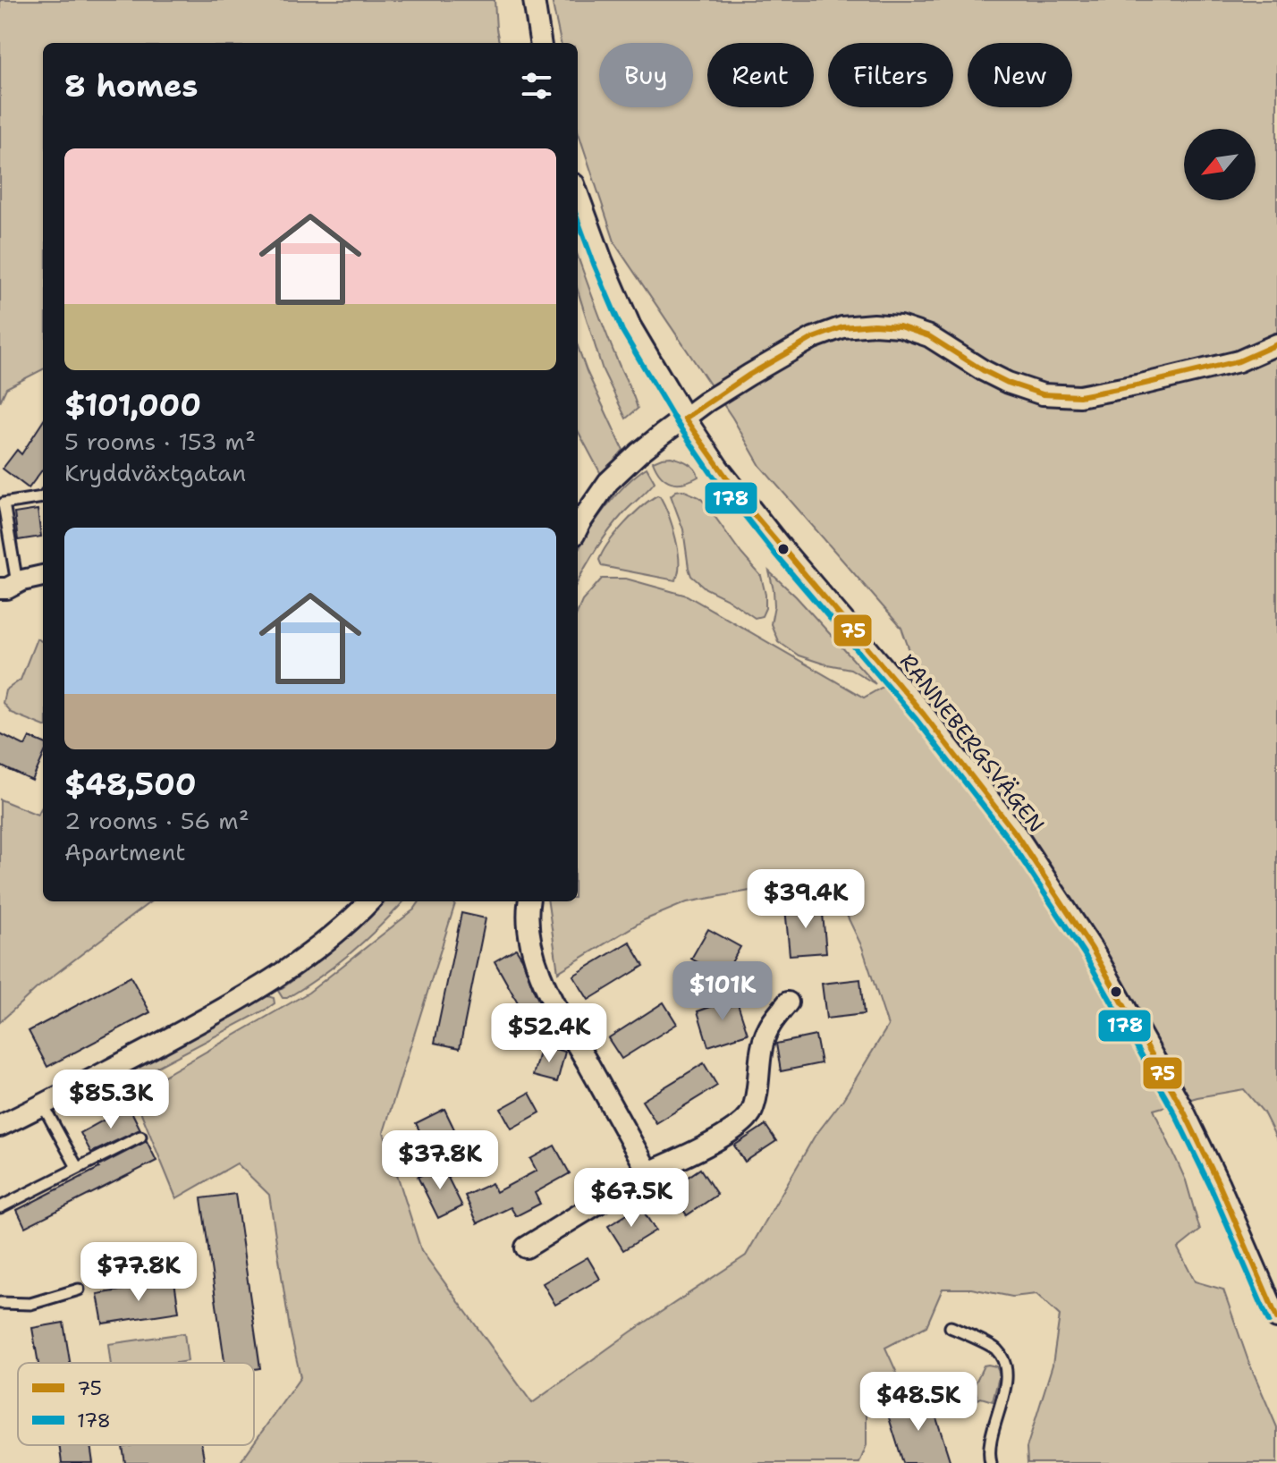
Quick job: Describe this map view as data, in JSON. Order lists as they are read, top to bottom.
{
  "streets": {
    "street": ["RANNEBERGSVÄGEN"]
  },
  "lines": ["transit line 178", "transit line 75"],
  "legend": ["75", "178"],
  "north": "bottom left",
  "page": {
    "chip": [
      "Buy",
      "Rent",
      "Filters",
      "New"
    ],
    "heading": "8 homes",
    "list": [
      {
        "name": "$101,000",
        "note": "5 rooms · 153 m² · Kryddväxtgatan"
      },
      {
        "name": "$48,500",
        "note": "2 rooms · 56 m² · Apartment"
      }
    ],
    "price": [
      "$39.4K",
      "$101K",
      "$52.4K",
      "$85.3K",
      "$37.8K",
      "$67.5K",
      "$77.8K",
      "$48.5K"
    ]
  }
}
